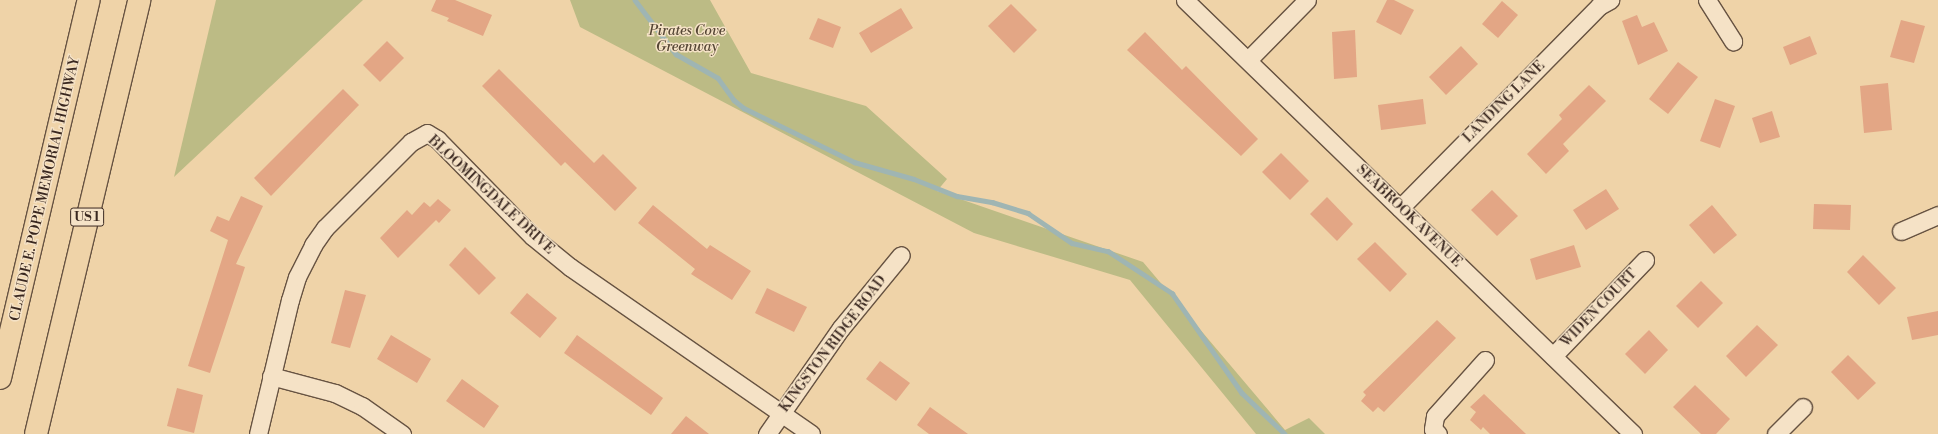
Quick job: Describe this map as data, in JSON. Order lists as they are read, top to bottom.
{
  "streets": {
    "highway": ["CLAUDE E. POPE MEMORIAL HIGHWAY", "US 1"],
    "street": [
      "LANDING LANE",
      "BLOOMINGDALE DRIVE",
      "SEABROOK AVENUE",
      "WIDEN COURT",
      "KINGSTON RIDGE ROAD"
    ]
  },
  "crossings": [
    ["LANDING LANE", "SEABROOK AVENUE"],
    ["BLOOMINGDALE DRIVE", "KINGSTON RIDGE ROAD"],
    ["SEABROOK AVENUE", "WIDEN COURT"]
  ],
  "parks": ["Pirates Cove Greenway"]
}
